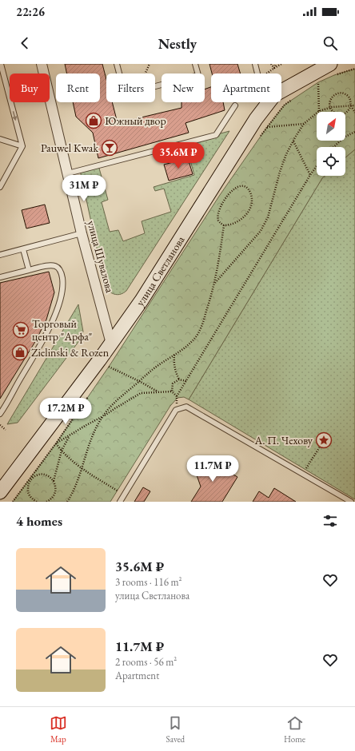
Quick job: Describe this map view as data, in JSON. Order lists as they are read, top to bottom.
{
  "streets": {
    "street": ["улица Шувалова", "улица Светланова"]
  },
  "crossings": [
    ["улица Шувалова", "улица Светланова"]
  ],
  "places": {
    "shop": ["Южный двор", "Zielinski & Rozen"],
    "bar": ["Pauwel Kwak"],
    "supermarket": ["Торговый центр \"Арфа\""],
    "place": ["А. П. Чехову"]
  },
  "north": "top right",
  "page": {
    "status": "22:26",
    "header": "Nestly",
    "chip": [
      "Buy",
      "Rent",
      "Filters",
      "New",
      "Apartment"
    ],
    "price": [
      "35.6M ₽",
      "31M ₽",
      "17.2M ₽",
      "11.7M ₽"
    ],
    "heading": "4 homes",
    "list": [
      {
        "name": "35.6M ₽",
        "note": "3 rooms · 116 m² · улица Светланова"
      },
      {
        "name": "11.7M ₽",
        "note": "2 rooms · 56 m² · Apartment"
      }
    ],
    "tabs": ["Map", "Saved", "Home"]
  }
}
